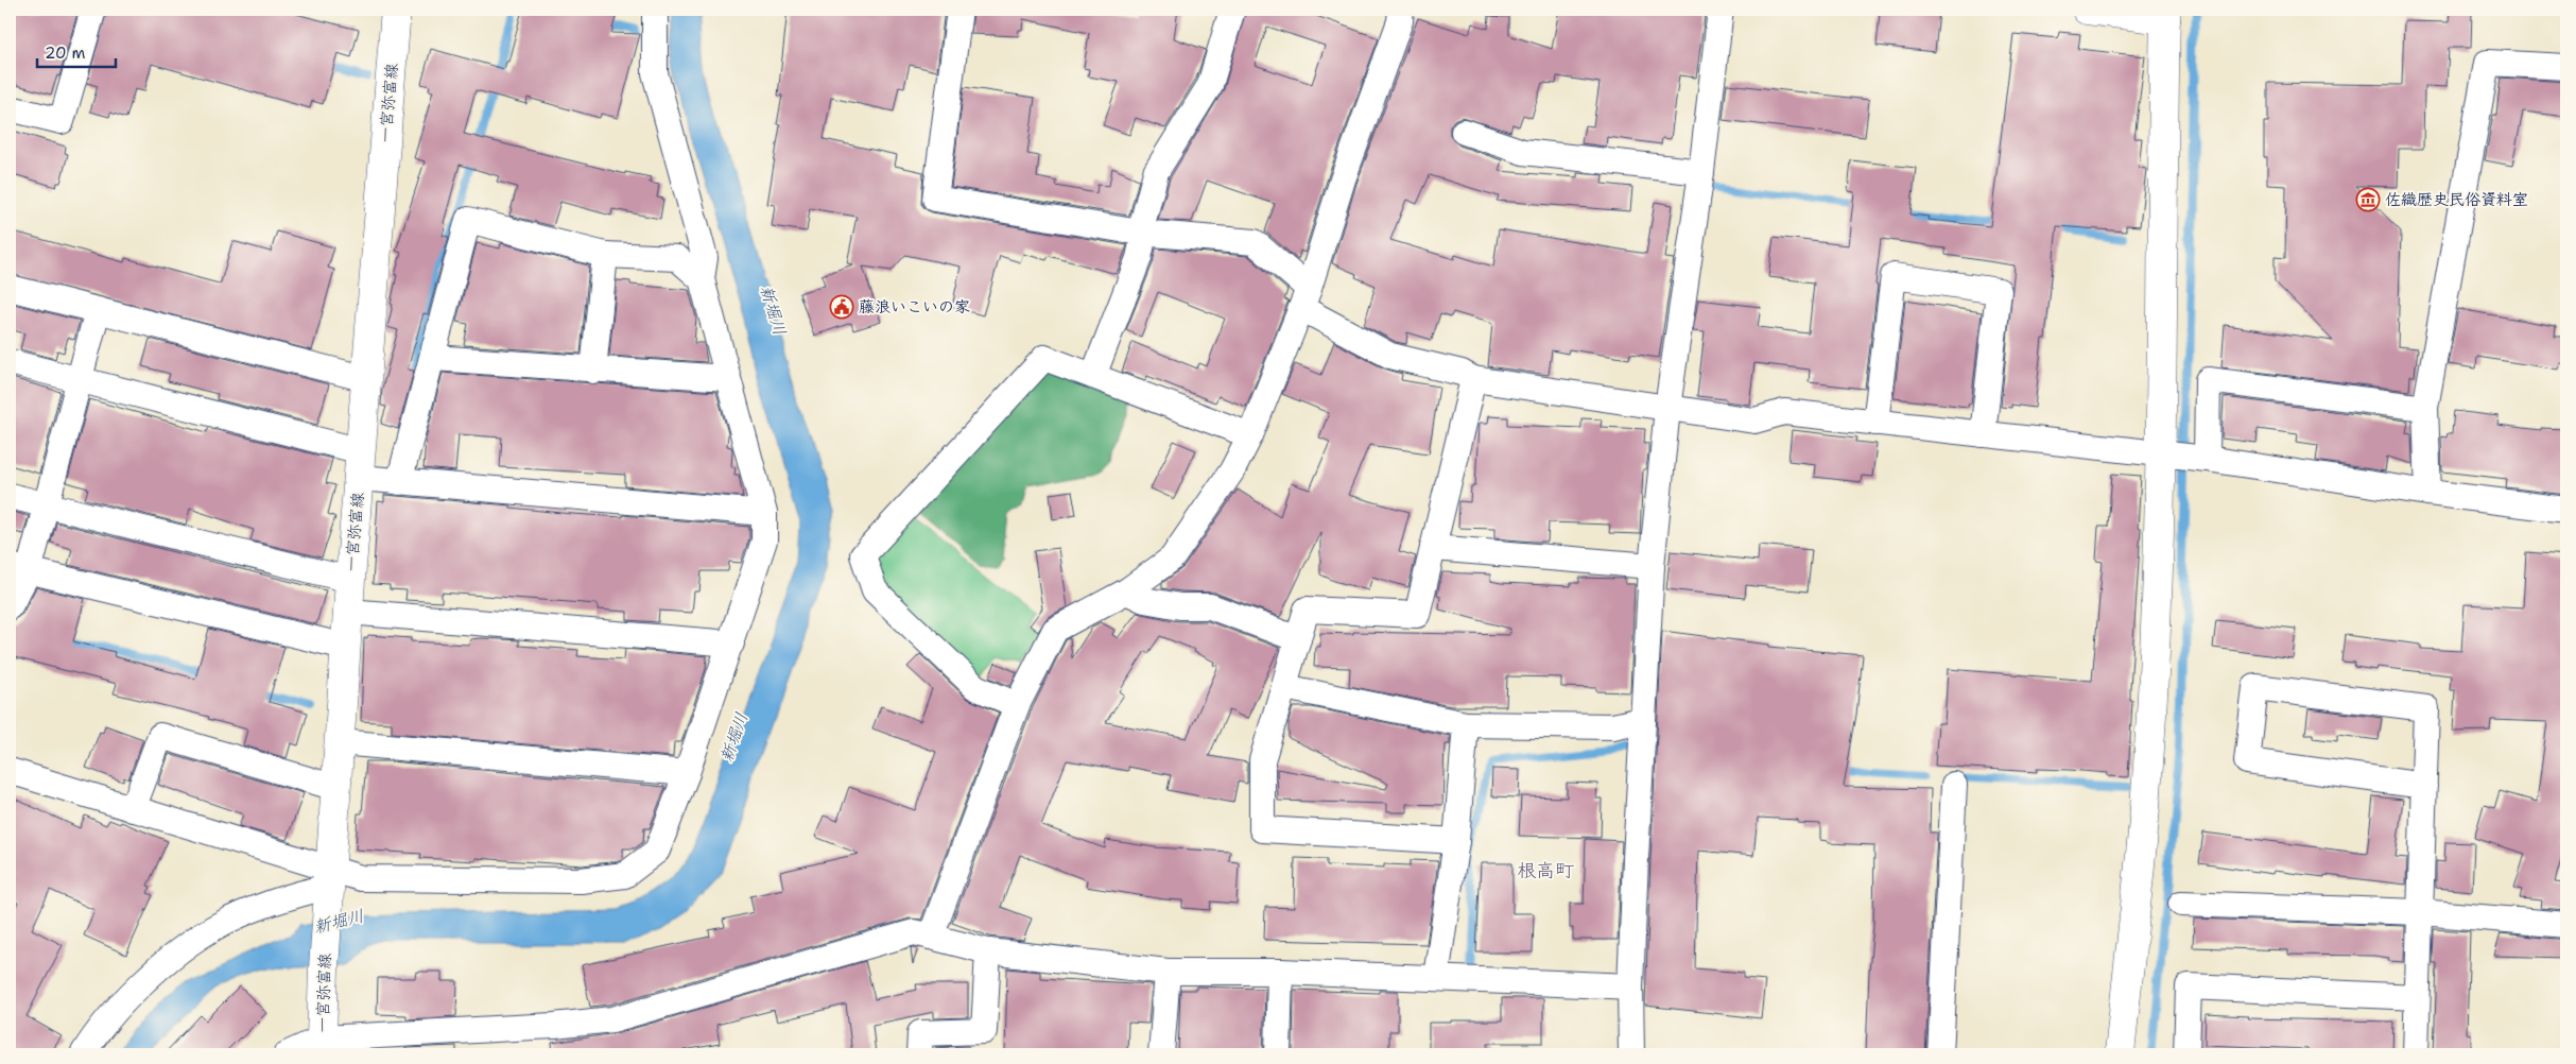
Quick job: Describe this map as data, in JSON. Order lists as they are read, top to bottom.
{
  "streets": {
    "street": ["一宮弥富線"]
  },
  "districts": ["根高町"],
  "water": ["新堀川"],
  "places": {
    "museum": ["佐織歴史民俗資料室"],
    "public building": ["藤浪いこいの家"]
  },
  "scale_bar": "20 m"
}
